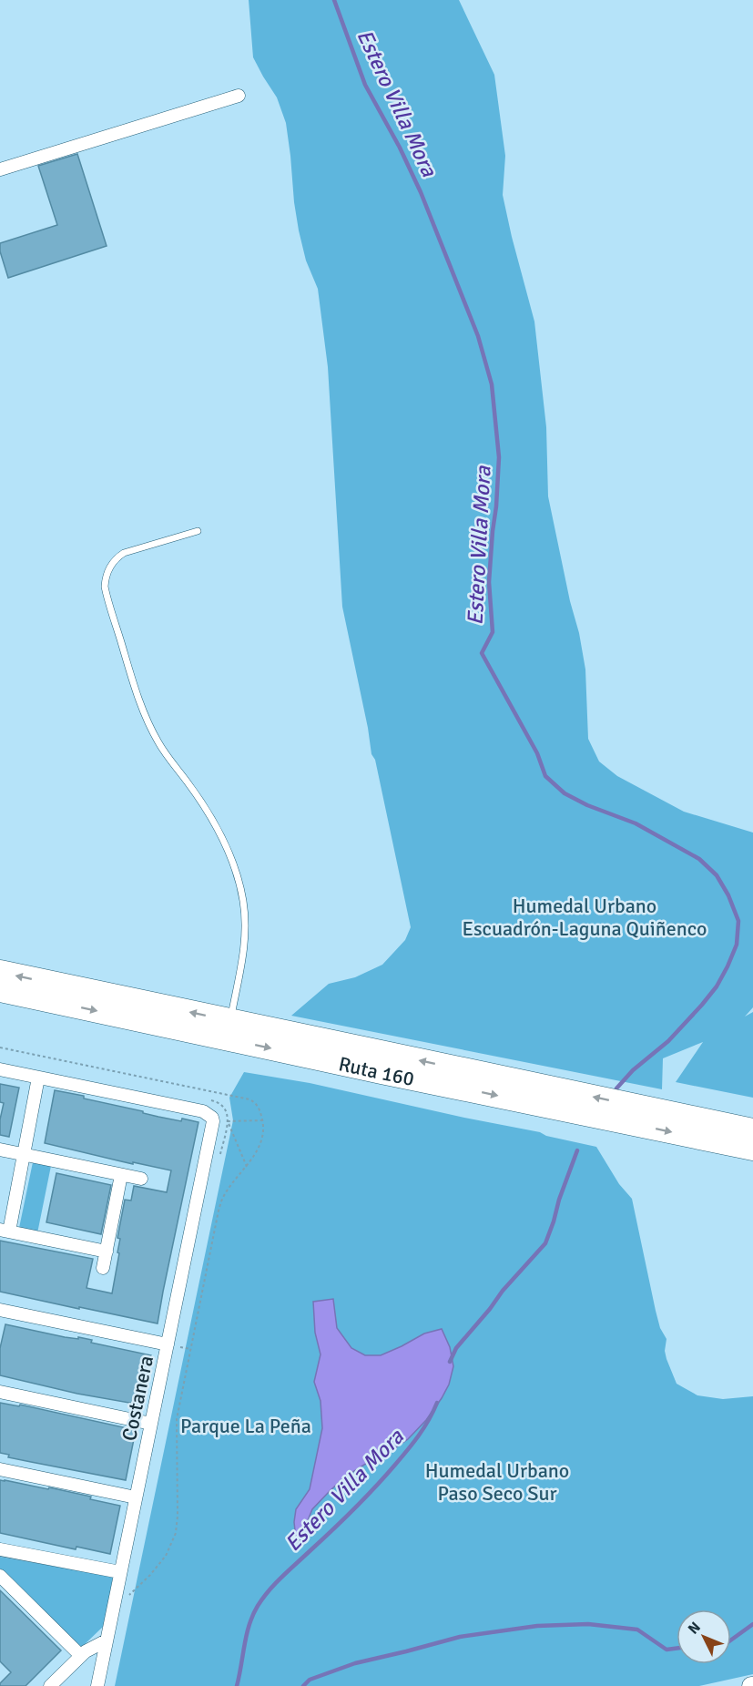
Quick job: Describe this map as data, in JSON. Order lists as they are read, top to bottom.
{
  "streets": {
    "highway": ["Ruta 160"],
    "street": ["Costanera"]
  },
  "water": ["Estero Villa Mora"],
  "parks": ["Humedal Urbano Escuadrón-Laguna Quiñenco", "Parque La Peña", "Humedal Urbano Paso Seco Sur"],
  "north": "top left"
}
